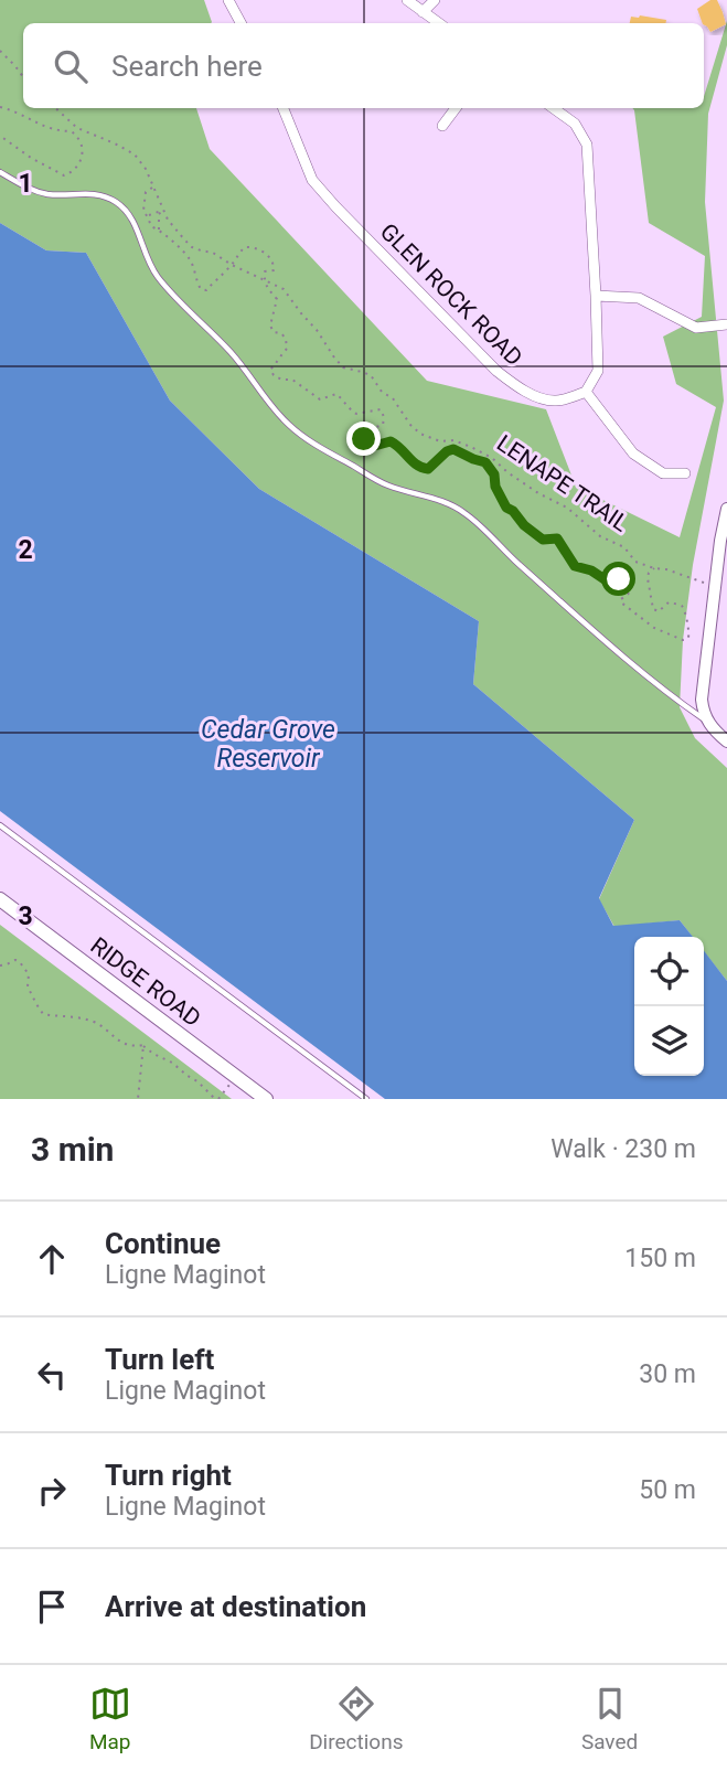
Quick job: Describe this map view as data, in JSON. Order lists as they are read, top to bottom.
{
  "streets": {
    "main road": ["RIDGE ROAD"],
    "street": ["GLEN ROCK ROAD"],
    "path": ["LENAPE TRAIL"]
  },
  "water": ["Cedar Grove Reservoir"],
  "page": {
    "search": "Search here",
    "heading": ["3 min", "Walk · 230 m"],
    "list": [
      ["Continue", "Ligne Maginot", "150 m"],
      ["Turn left", "Ligne Maginot", "30 m"],
      ["Turn right", "Ligne Maginot", "50 m"],
      "Arrive at destination"
    ],
    "nav": ["Map", "Directions", "Saved"]
  },
  "grid": {
    "rows": ["1", "2", "3"]
  }
}
